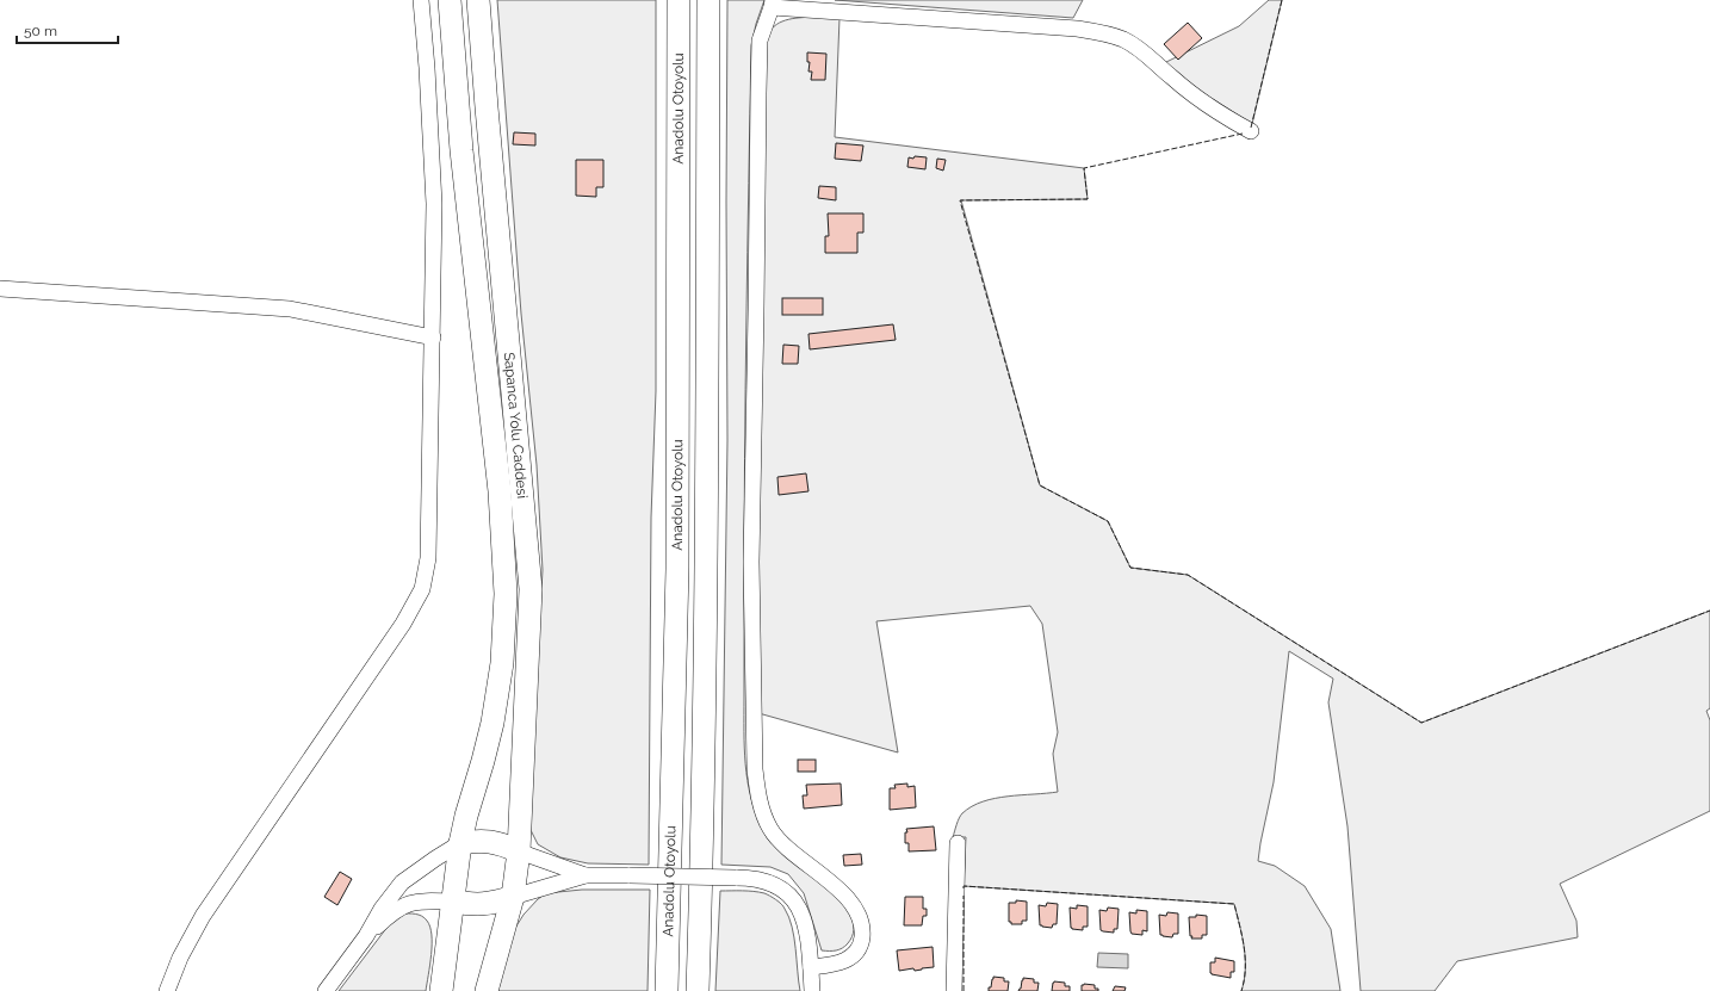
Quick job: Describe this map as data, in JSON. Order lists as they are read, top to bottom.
{
  "streets": {
    "highway": ["Anadolu Otoyolu", "Sapanca Yolu Caddesi"]
  },
  "scale_bar": "50 m"
}
